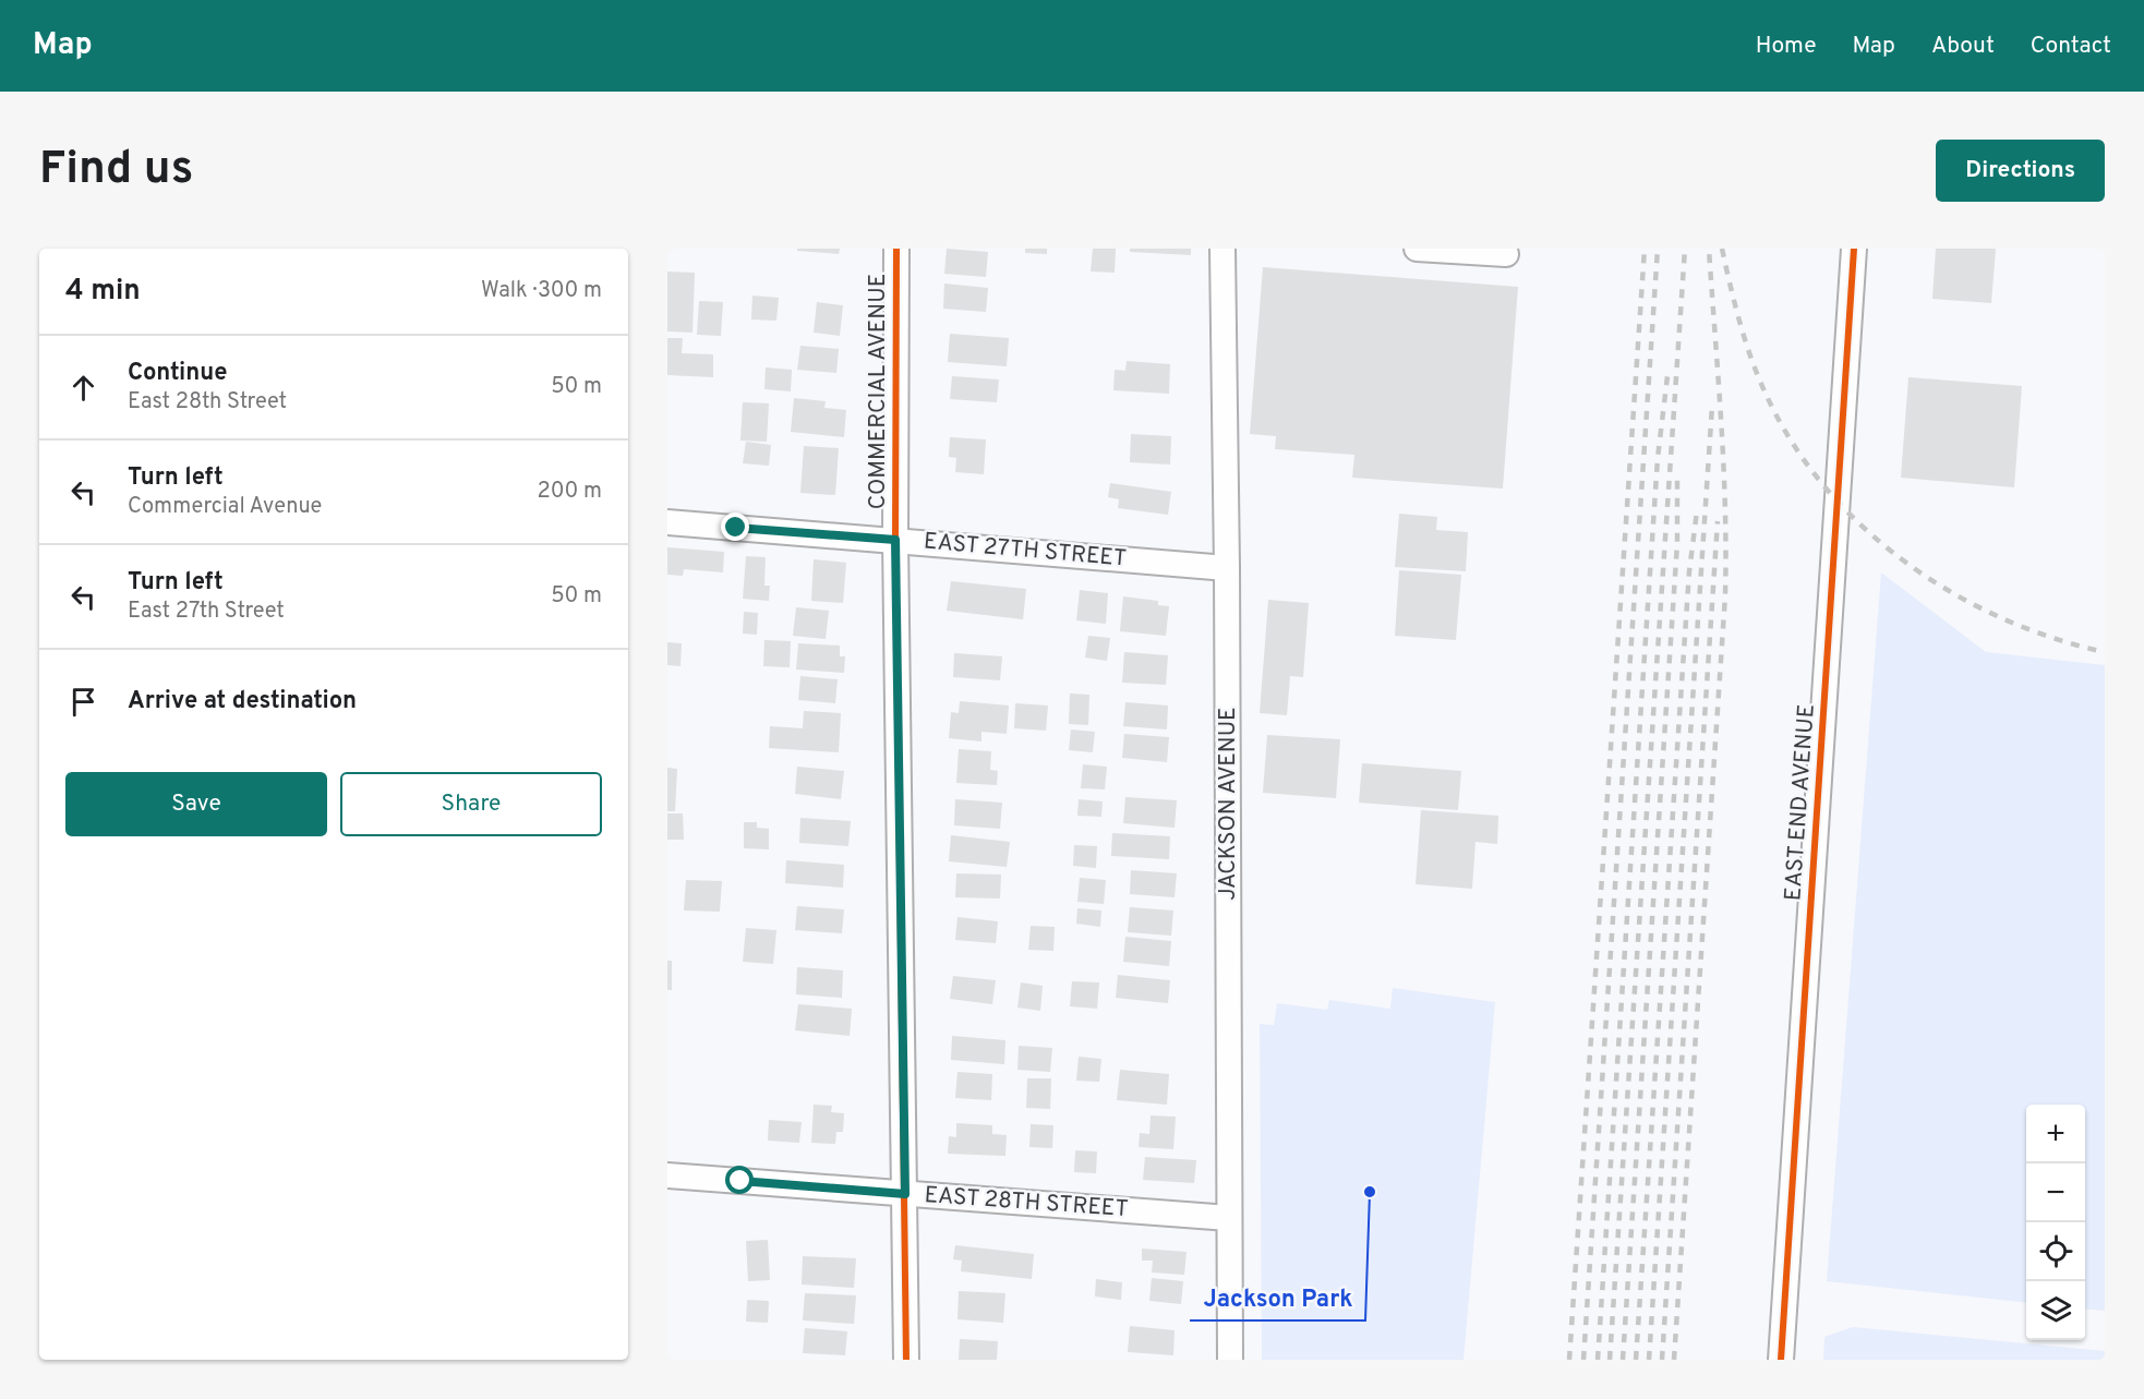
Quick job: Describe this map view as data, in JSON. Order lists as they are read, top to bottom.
{
  "streets": {
    "street": [
      "COMMERCIAL AVENUE",
      "EAST 27TH STREET",
      "EAST END AVENUE",
      "JACKSON AVENUE",
      "EAST 28TH STREET"
    ]
  },
  "crossings": [
    ["COMMERCIAL AVENUE", "EAST 27TH STREET"],
    ["COMMERCIAL AVENUE", "EAST 28TH STREET"],
    ["EAST 27TH STREET", "JACKSON AVENUE"],
    ["JACKSON AVENUE", "EAST 28TH STREET"]
  ],
  "places": ["Jackson Park"],
  "page": {
    "header": "Map",
    "nav": [
      "Home",
      "Map",
      "About",
      "Contact"
    ],
    "buttons": [
      "Directions",
      ["Save", "Share"]
    ],
    "title": "Find us",
    "heading": ["4 min", "Walk · 300 m"],
    "list": [
      ["Continue", "East 28th Street", "50 m"],
      ["Turn left", "Commercial Avenue", "200 m"],
      ["Turn left", "East 27th Street", "50 m"],
      "Arrive at destination"
    ],
    "map_buttons": ["+", "−"]
  }
}
